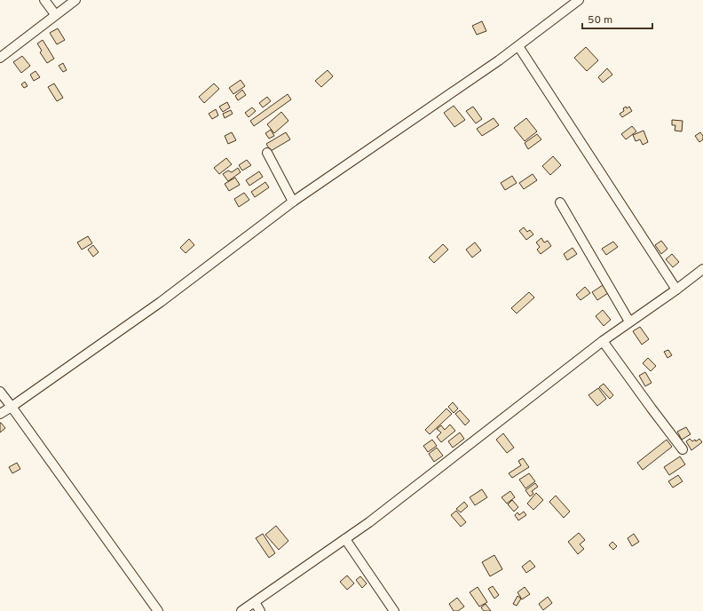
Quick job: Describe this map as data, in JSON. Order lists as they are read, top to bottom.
{
  "scale_bar": "50 m"
}
